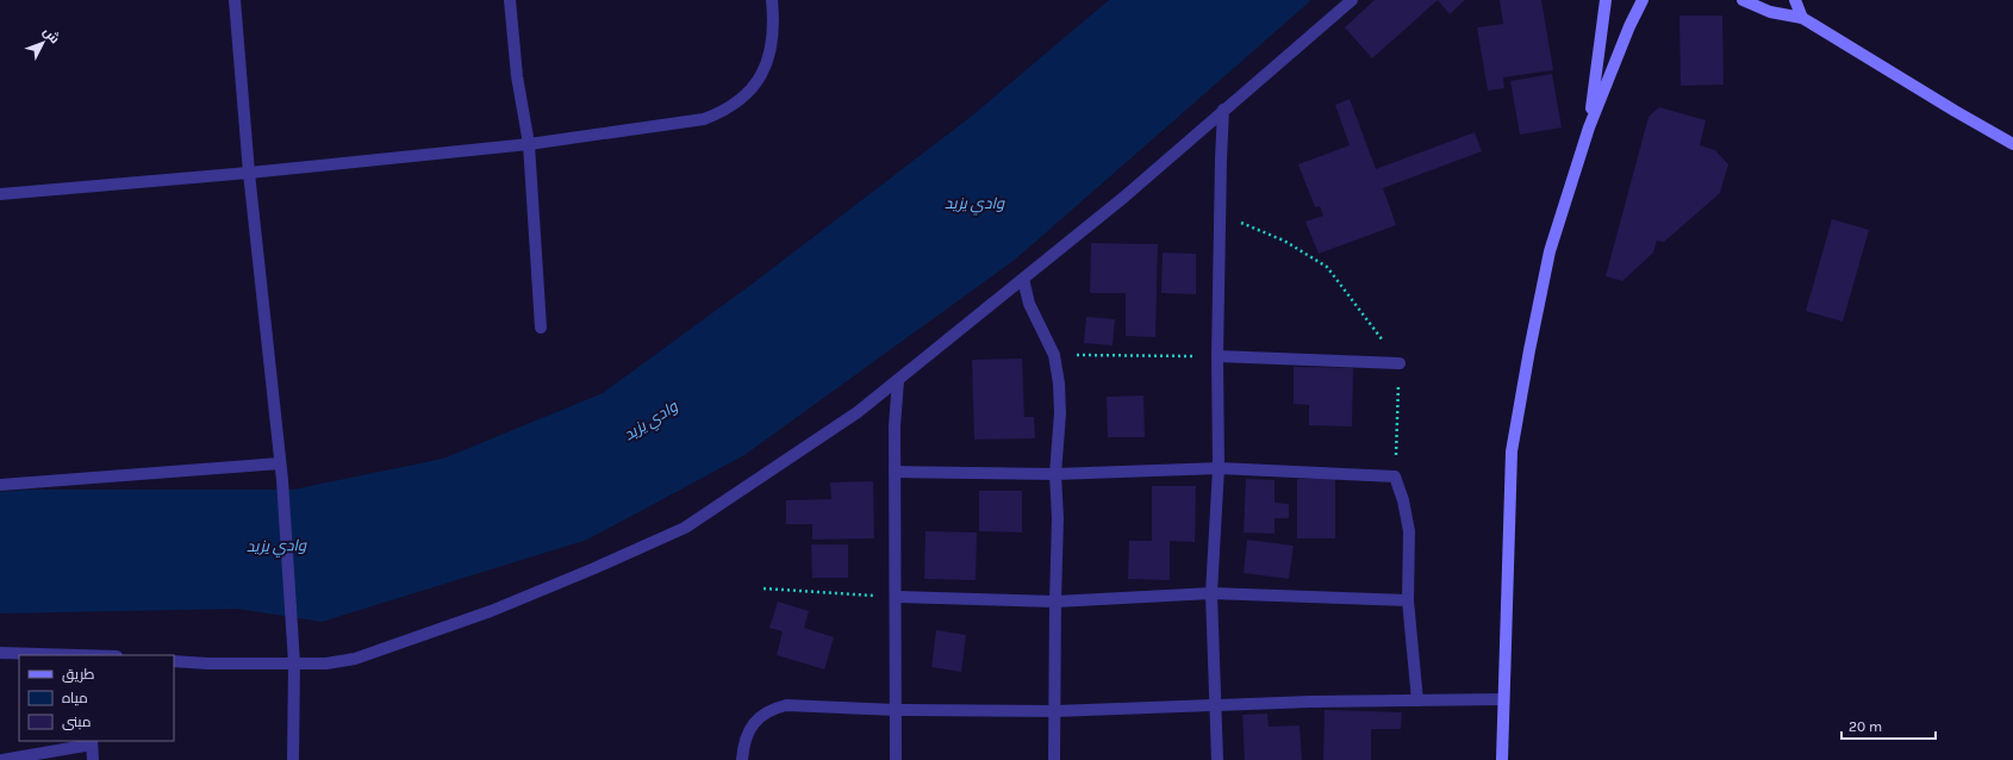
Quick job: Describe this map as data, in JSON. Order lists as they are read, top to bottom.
{
  "water": ["وادي يزيد"],
  "legend": ["طريق", "مياه", "مبنى"],
  "scale_bar": "20 m",
  "north": "top right"
}
